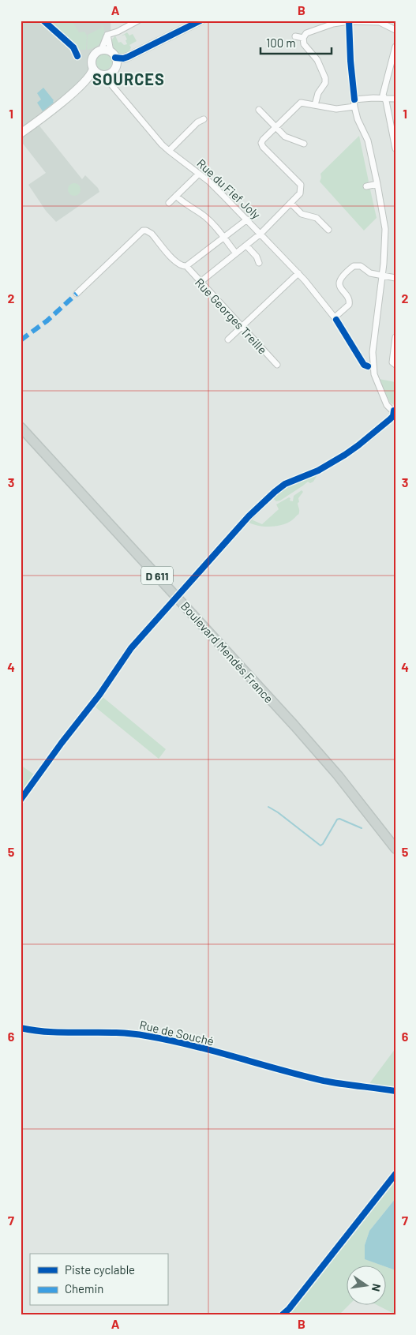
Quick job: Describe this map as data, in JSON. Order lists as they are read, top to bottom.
{
  "streets": {
    "main road": ["D 611", "Boulevard Mendès France"],
    "street": ["Rue du Fief Joly", "Rue Georges Treille", "Rue de Souché"]
  },
  "districts": ["SOURCES"],
  "legend": ["Piste cyclable", "Chemin"],
  "scale_bar": "100 m",
  "north": "right",
  "grid": {
    "columns": ["A", "B"],
    "rows": [
      "1",
      "2",
      "3",
      "4",
      "5",
      "6",
      "7"
    ]
  }
}
